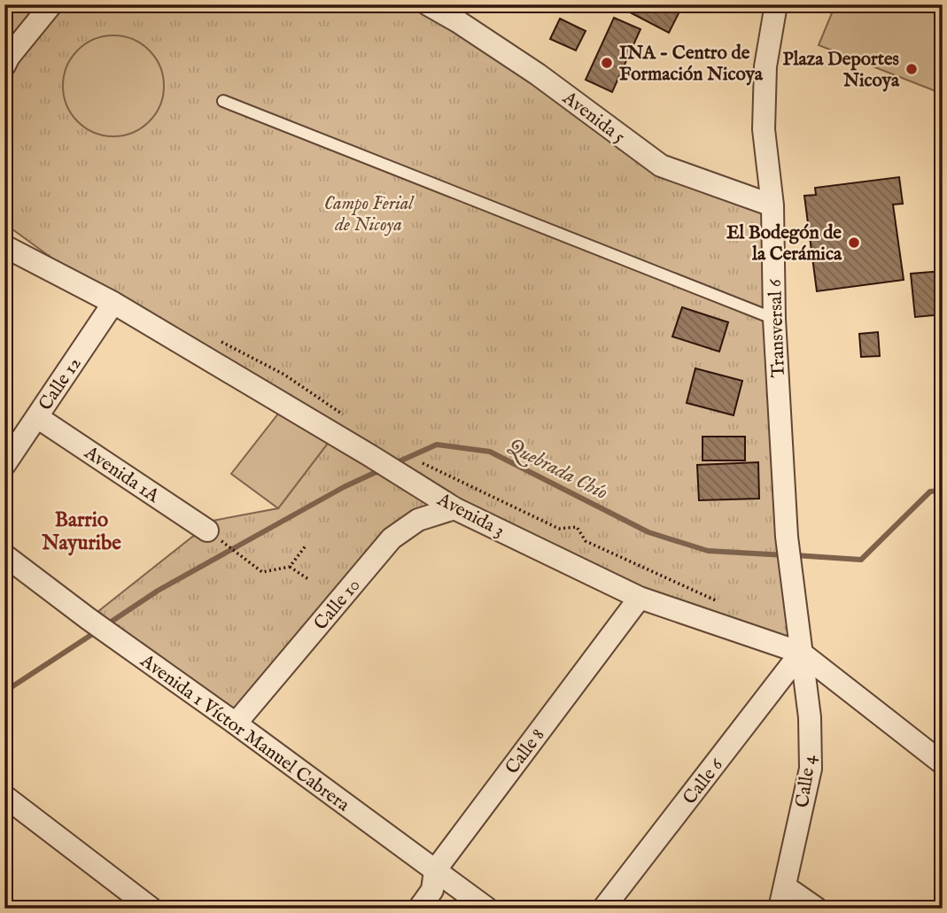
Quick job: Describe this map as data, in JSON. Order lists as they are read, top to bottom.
{
  "streets": {
    "street": [
      "Avenida 5",
      "Transversal 6",
      "Calle 12",
      "Avenida 1A",
      "Avenida 3",
      "Calle 10",
      "Avenida 1 Víctor Manuel Cabrera",
      "Calle 8",
      "Calle 6",
      "Calle 4"
    ]
  },
  "crossings": [
    ["Avenida 5", "Transversal 6"],
    ["Transversal 6", "Avenida 3"],
    ["Transversal 6", "Calle 6"],
    ["Transversal 6", "Calle 4"],
    ["Calle 12", "Avenida 1A"],
    ["Calle 12", "Avenida 3"],
    ["Avenida 3", "Calle 10"],
    ["Avenida 3", "Calle 8"],
    ["Avenida 3", "Calle 6"],
    ["Avenida 3", "Calle 4"],
    ["Calle 10", "Avenida 1 Víctor Manuel Cabrera"],
    ["Avenida 1 Víctor Manuel Cabrera", "Calle 8"],
    ["Calle 6", "Calle 4"]
  ],
  "districts": ["Barrio Nayuribe"],
  "water": ["Quebrada Chío"],
  "parks": ["Campo Ferial de Nicoya"],
  "places": ["INA - Centro de Formación Nicoya", "Plaza Deportes Nicoya", "El Bodegón de la Cerámica"]
}
